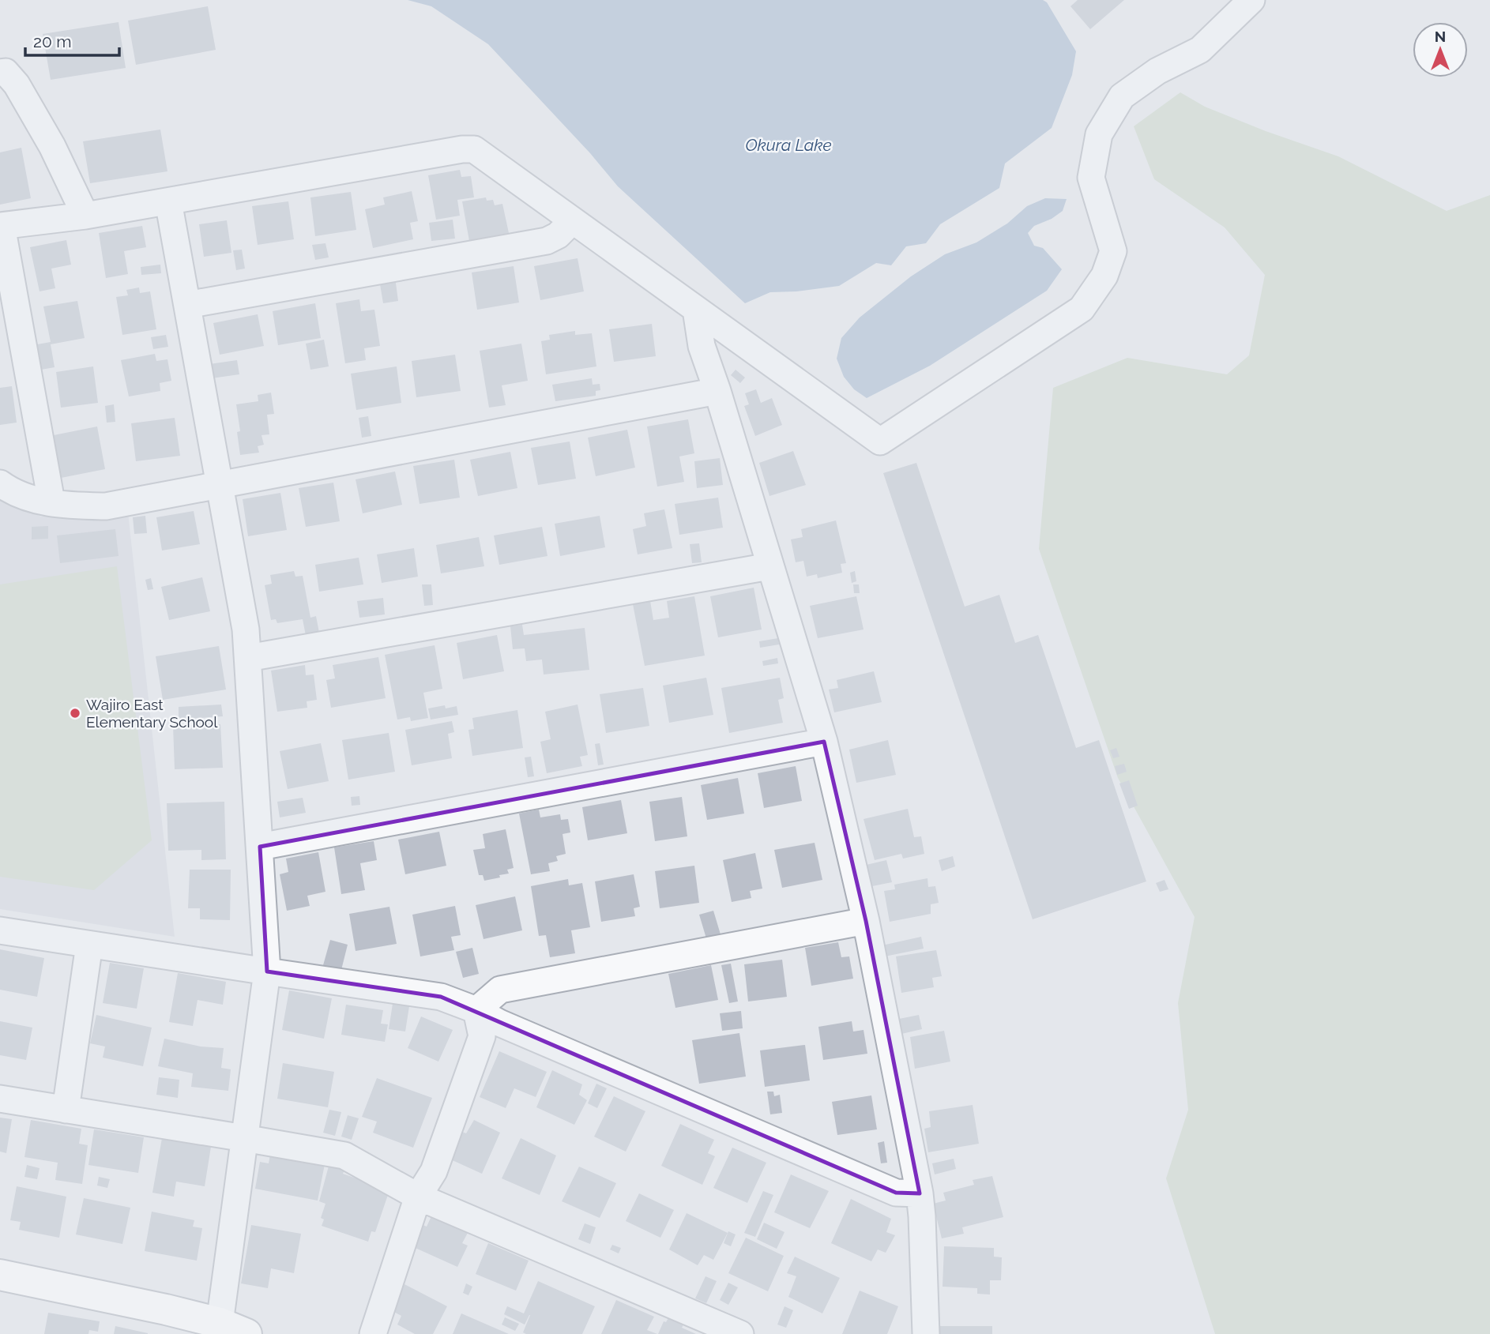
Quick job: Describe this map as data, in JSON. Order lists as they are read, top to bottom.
{
  "water": ["Okura Lake"],
  "places": ["Wajiro East Elementary School"],
  "scale_bar": "20 m",
  "north": "top"
}
